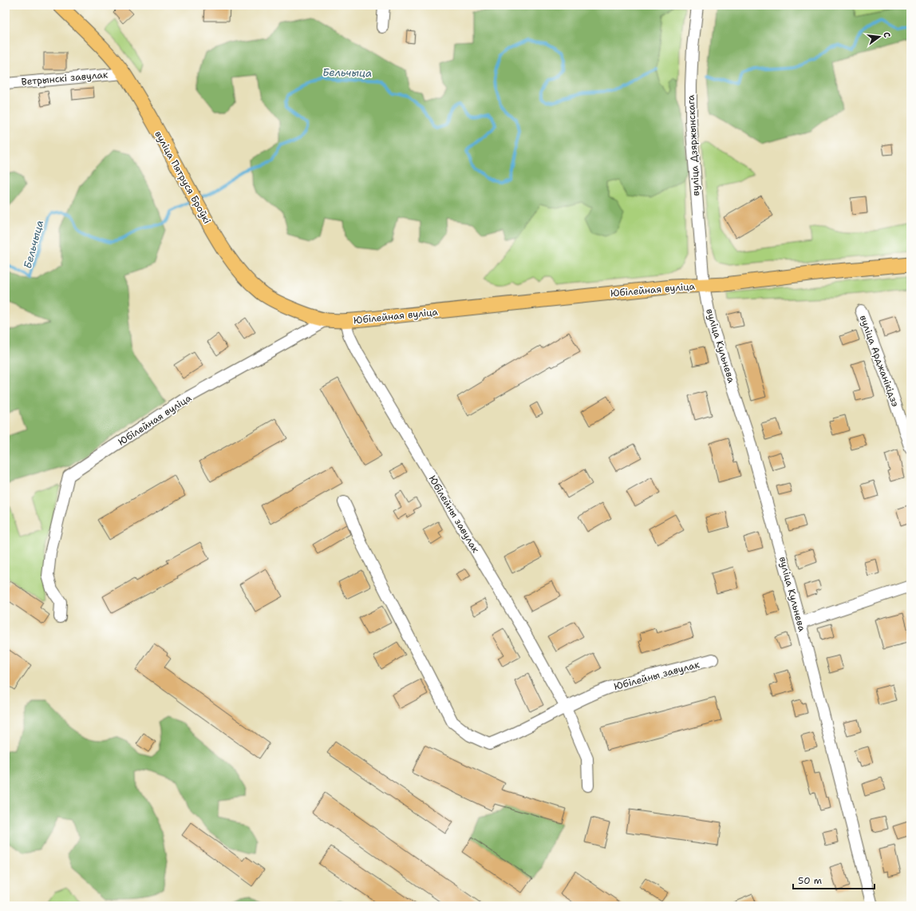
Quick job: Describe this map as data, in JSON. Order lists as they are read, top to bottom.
{
  "streets": {
    "main road": ["вуліца Пятруся Броўкі", "Юбілейная вуліца"],
    "street": [
      "Ветрынскі завулак",
      "вуліца Дзяржынскага",
      "вуліца Кульнева",
      "вуліца Арджанікідзэ",
      "Юбілейны завулак"
    ]
  },
  "crossings": [
    ["Ветрынскі завулак", "вуліца Пятруся Броўкі"],
    ["вуліца Дзяржынскага", "Юбілейная вуліца"],
    ["вуліца Дзяржынскага", "вуліца Кульнева"],
    ["вуліца Пятруся Броўкі", "Юбілейная вуліца"],
    ["Юбілейная вуліца", "вуліца Кульнева"],
    ["Юбілейная вуліца", "Юбілейны завулак"]
  ],
  "water": ["Бельчыца"],
  "scale_bar": "50 m",
  "north": "right"
}
